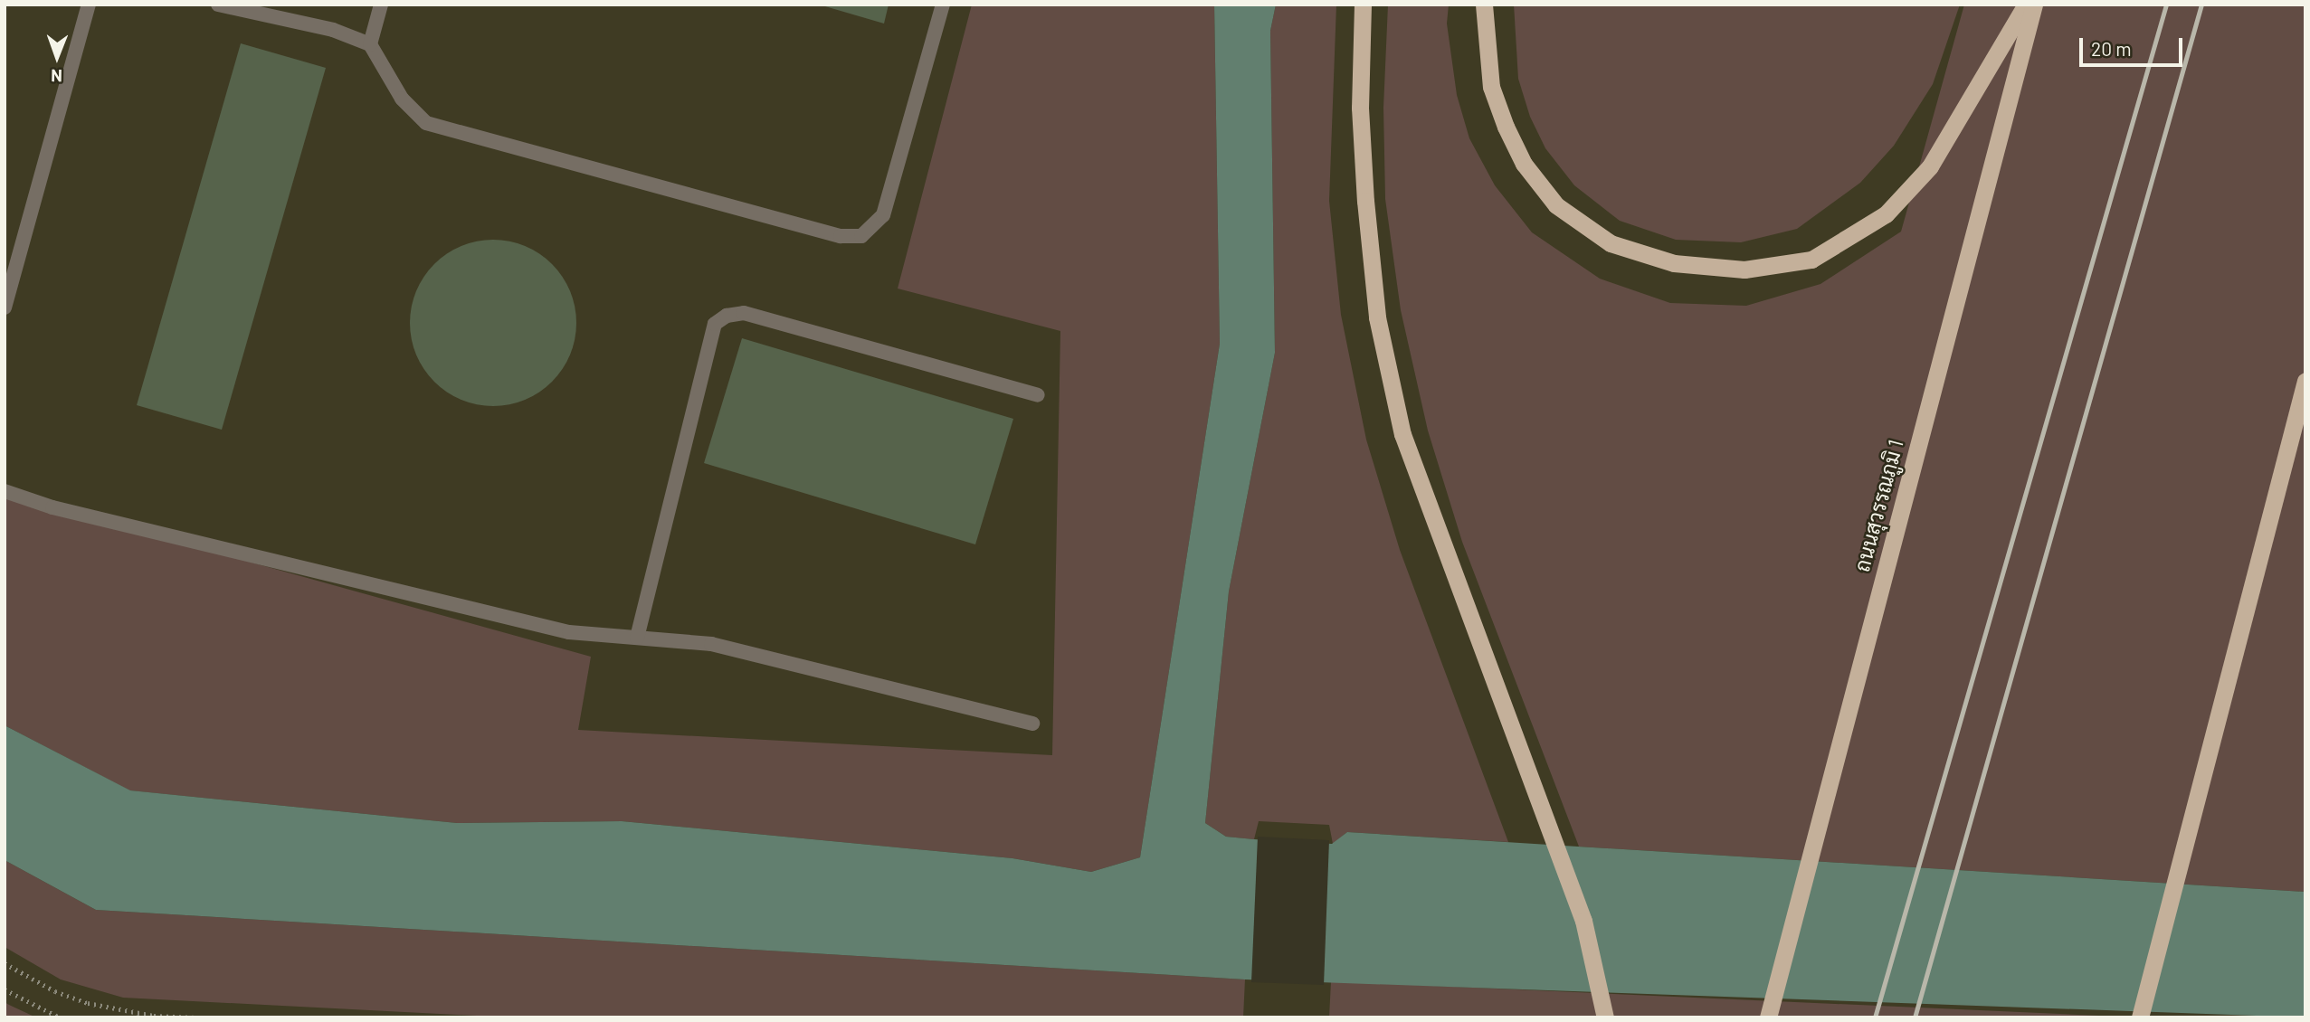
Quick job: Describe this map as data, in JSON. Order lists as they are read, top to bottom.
{
  "streets": {
    "highway": ["ถนนสุวรรณภูมิ 1"]
  },
  "scale_bar": "20 m",
  "north": "bottom"
}
